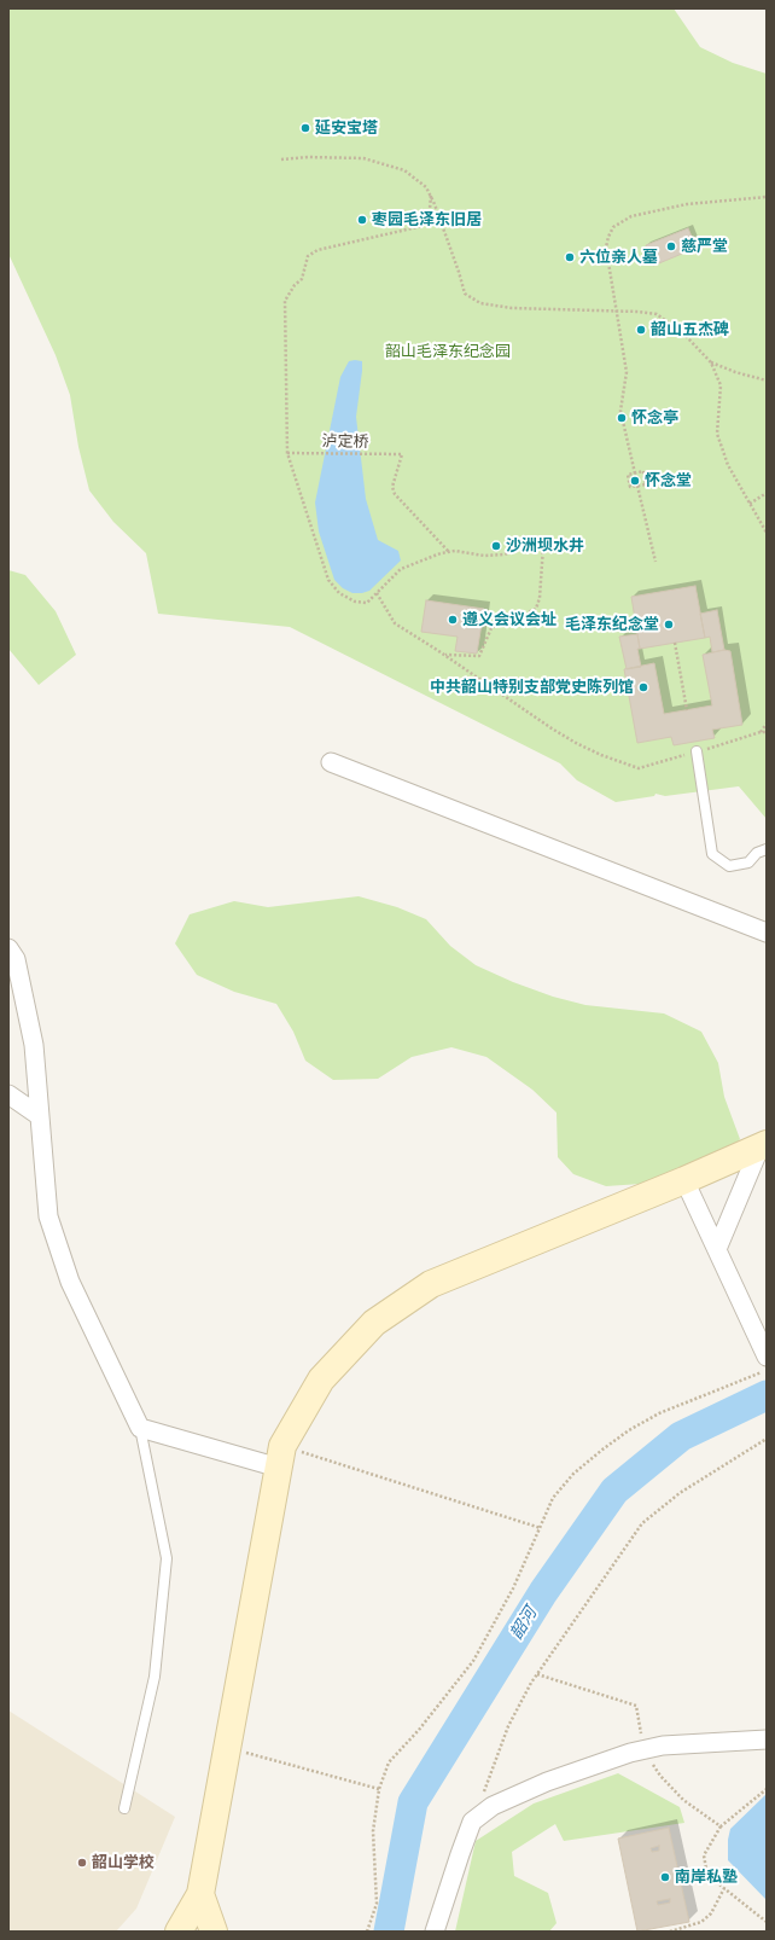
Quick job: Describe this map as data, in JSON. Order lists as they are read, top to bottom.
{
  "streets": {
    "path": ["泸定桥"]
  },
  "water": ["韶河"],
  "parks": ["韶山毛泽东纪念园"],
  "places": [
    "延安宝塔",
    "枣园毛泽东旧居",
    "慈严堂",
    "六位亲人墓",
    "韶山五杰碑",
    "怀念亭",
    "怀念堂",
    "沙洲坝水井",
    "遵义会议会址",
    "毛泽东纪念堂",
    "中共韶山特别支部党史陈列馆",
    "韶山学校",
    "南岸私塾"
  ]
}
